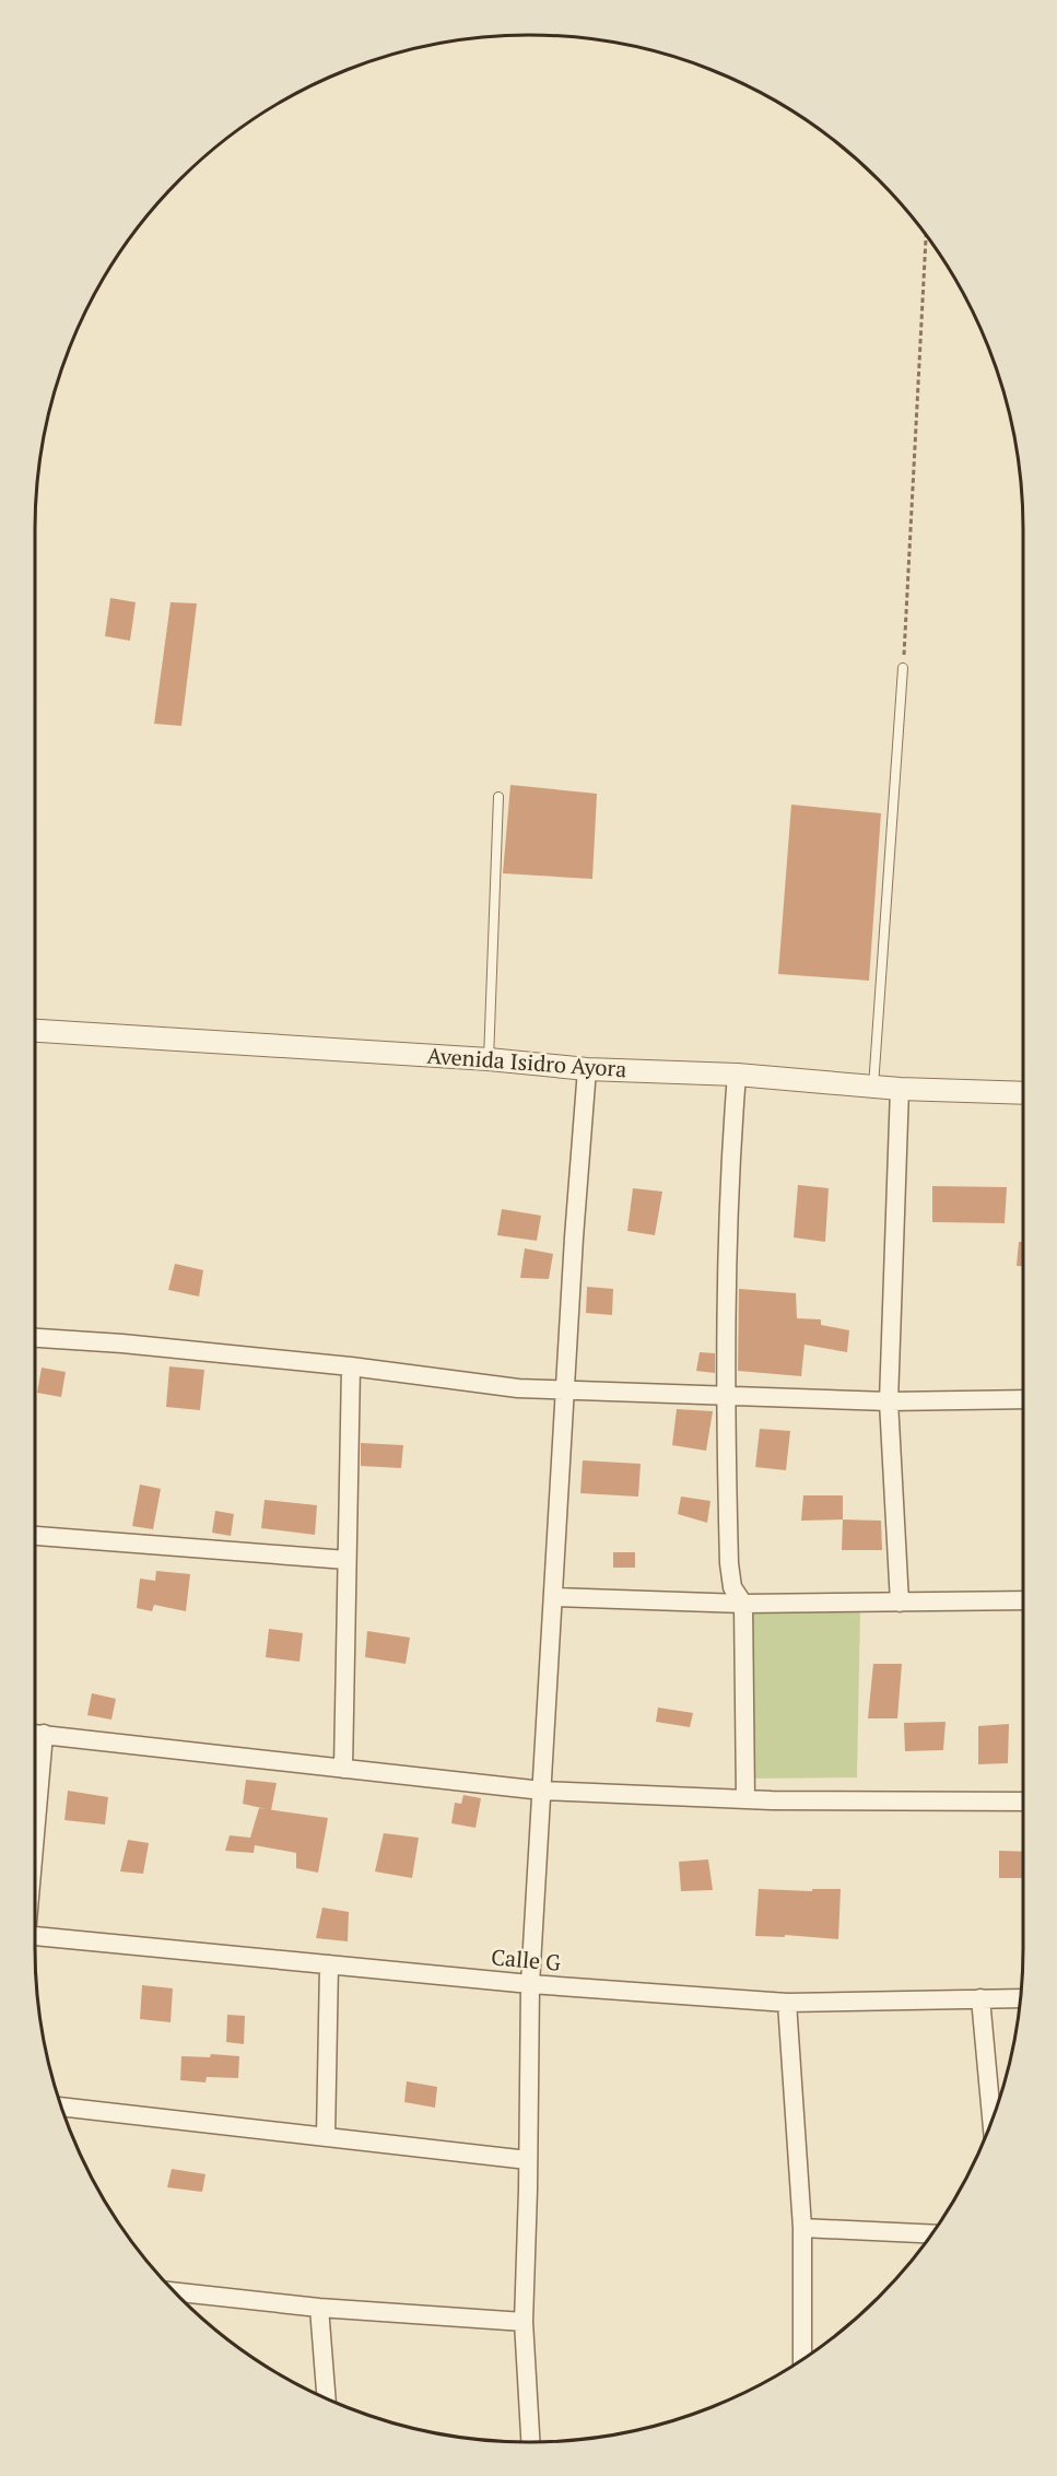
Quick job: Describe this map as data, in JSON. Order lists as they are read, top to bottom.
{
  "streets": {
    "street": ["Avenida Isidro Ayora", "Calle G"]
  }
}
